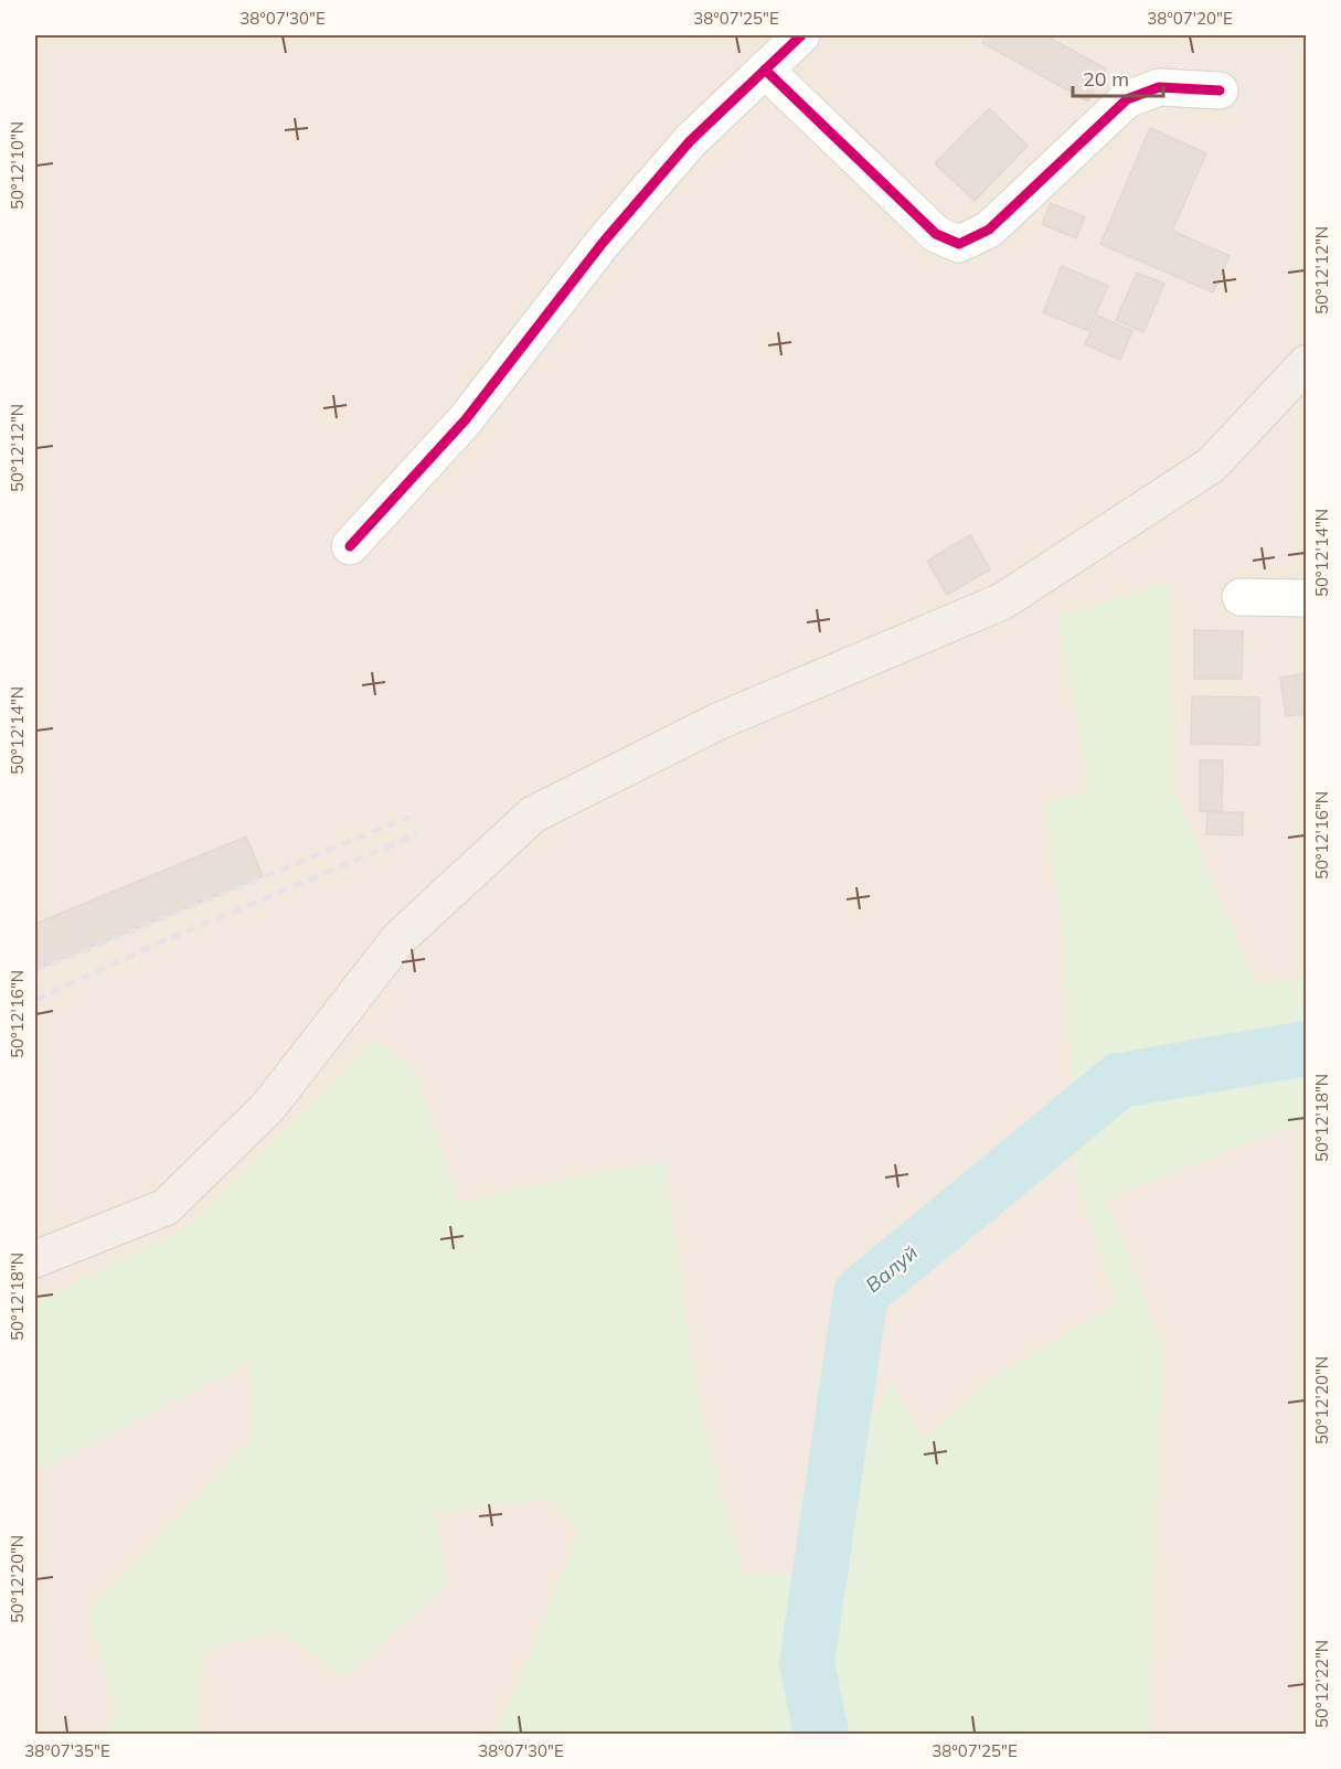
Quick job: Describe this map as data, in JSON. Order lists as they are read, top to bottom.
{
  "water": ["Валуй"],
  "scale_bar": "20 m",
  "coordinates": [
    "38°07'30\"E",
    "38°07'25\"E",
    "38°07'20\"E",
    "50°12'10\"N",
    "50°12'12\"N",
    "50°12'14\"N",
    "50°12'16\"N",
    "50°12'18\"N",
    "50°12'20\"N",
    "50°12'22\"N",
    "38°07'35\"E"
  ]
}
